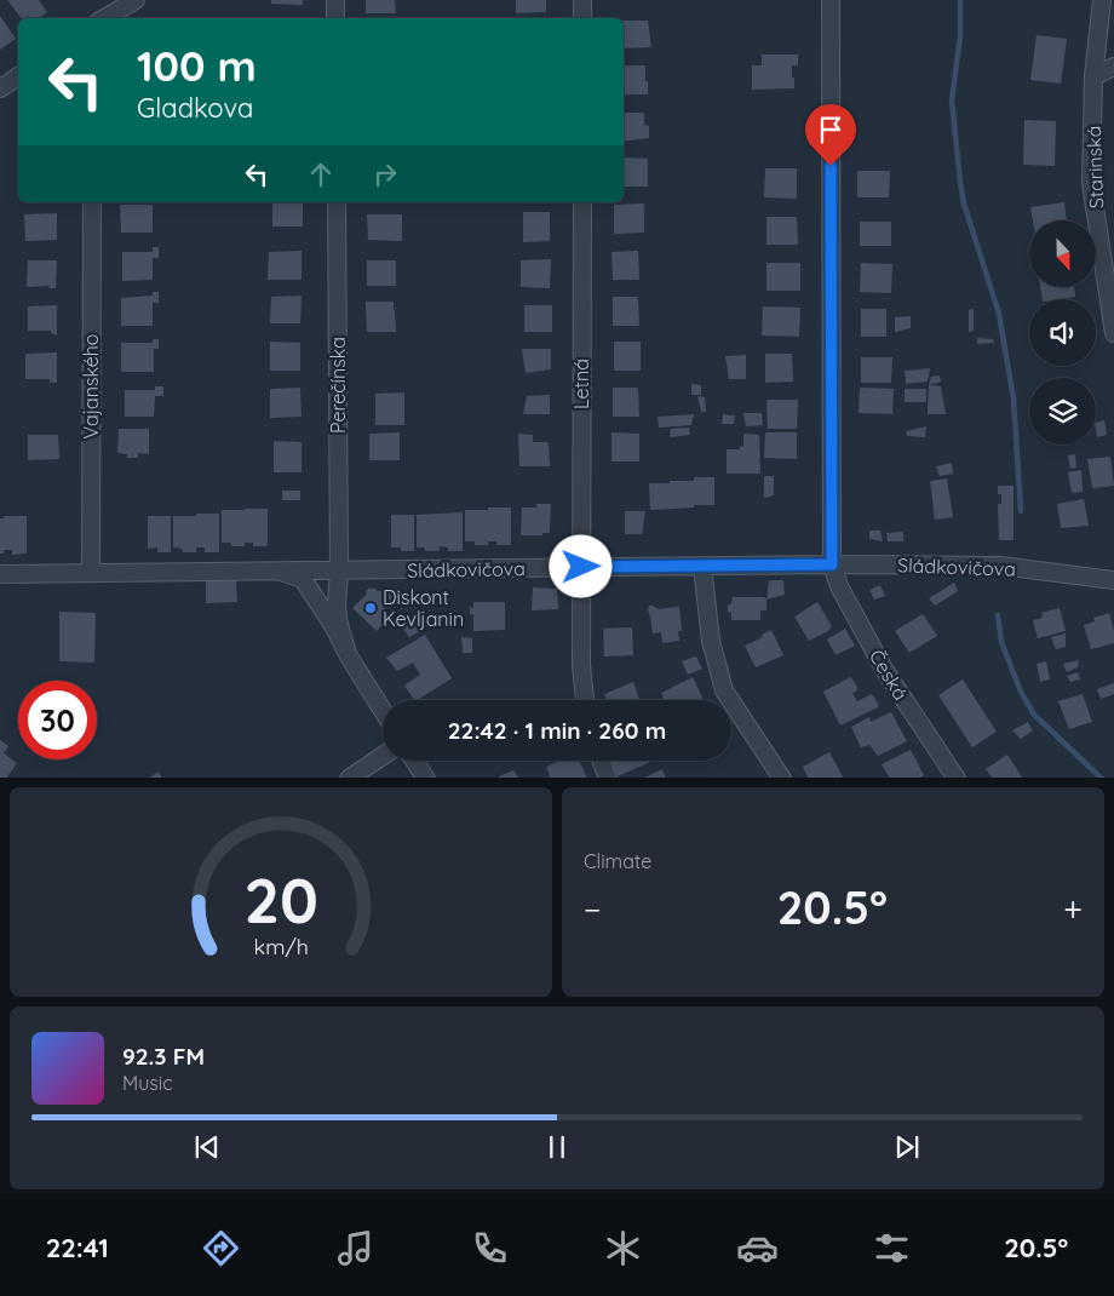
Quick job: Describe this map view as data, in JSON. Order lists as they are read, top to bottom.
{
  "streets": {
    "street": [
      "Starinská",
      "Letná",
      "Perečínska",
      "Vajanského",
      "Sládkovičova",
      "Česká"
    ]
  },
  "crossings": [
    ["Letná", "Sládkovičova"],
    ["Perečínska", "Sládkovičova"],
    ["Vajanského", "Sládkovičova"],
    ["Sládkovičova", "Česká"]
  ],
  "places": ["Diskont Kevljanin"],
  "north": "bottom",
  "page": {
    "turn": ["100 m", "Gladkova"],
    "limit": "30",
    "trip": "22:42 · 1 min · 260 m",
    "tile": "Climate",
    "heat": ["−", "20.5°", "+"],
    "song": ["92.3 FM", "Music"],
    "tabs": ["22:41", "20.5°"],
    "gauge": ["20", "km/h"]
  }
}
